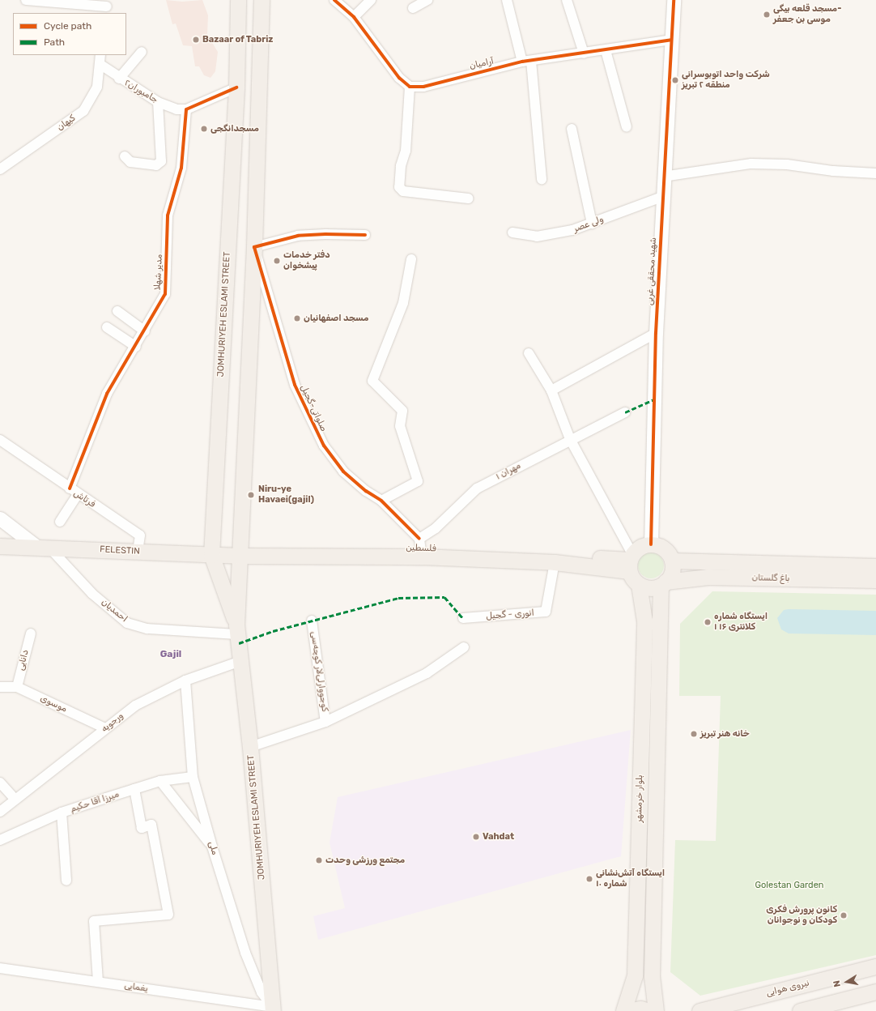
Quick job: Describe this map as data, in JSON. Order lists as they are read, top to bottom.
{
  "streets": {
    "main road": [
      "JOMHURIYEH ESLAMI STREET",
      "فلسطین",
      "FELESTIN",
      "باغ گلستان",
      "بلوار خرمشهر",
      "نیروی هوایی"
    ],
    "street": [
      "آرامیان",
      "جامبوران۲",
      "کیهان",
      "ولی عصر",
      "شهید محققی غربی",
      "مدیر شهلا",
      "صلواتی-گجیل",
      "مهران ۱",
      "فرتاش",
      "احمدیان",
      "انوری - گجیل",
      "دانایی",
      "کوجووارلی‌لار کوچه‌سی",
      "موسوی",
      "ورجویه",
      "میرزا آقا حکیم",
      "ملی",
      "یغمایی"
    ]
  },
  "crossings": [
    ["آرامیان", "شهید محققی غربی"],
    ["جامبوران۲", "کیهان"],
    ["جامبوران۲", "مدیر شهلا"],
    ["ولی عصر", "شهید محققی غربی"],
    ["شهید محققی غربی", "فلسطین"],
    ["شهید محققی غربی", "باغ گلستان"],
    ["شهید محققی غربی", "بلوار خرمشهر"],
    ["مدیر شهلا", "فرتاش"],
    ["JOMHURIYEH ESLAMI STREET", "صلواتی-گجیل"],
    ["JOMHURIYEH ESLAMI STREET", "فلسطین"],
    ["JOMHURIYEH ESLAMI STREET", "FELESTIN"],
    ["JOMHURIYEH ESLAMI STREET", "احمدیان"],
    ["JOMHURIYEH ESLAMI STREET", "ورجویه"],
    ["JOMHURIYEH ESLAMI STREET", "ملی"],
    ["JOMHURIYEH ESLAMI STREET", "یغمایی"],
    ["صلواتی-گجیل", "مهران ۱"],
    ["صلواتی-گجیل", "فلسطین"],
    ["مهران ۱", "فلسطین"],
    ["فرتاش", "FELESTIN"],
    ["فلسطین", "FELESTIN"],
    ["فلسطین", "باغ گلستان"],
    ["فلسطین", "انوری - گجیل"],
    ["فلسطین", "بلوار خرمشهر"],
    ["FELESTIN", "احمدیان"],
    ["باغ گلستان", "بلوار خرمشهر"],
    ["دانایی", "موسوی"],
    ["موسوی", "ورجویه"],
    ["ورجویه", "ملی"],
    ["میرزا آقا حکیم", "ملی"],
    ["ملی", "یغمایی"]
  ],
  "districts": ["Gajil"],
  "parks": ["Golestan Garden"],
  "places": [
    "مسجد قلعه بیگی- موسی بن جعفر",
    "Bazaar of Tabriz",
    "شرکت واحد اتوبوسرانی منطقه ۲ تبریز",
    "مسجدانگجی",
    "دفتر خدمات پیشخوان",
    "مسجد اصفهانیان",
    "Niru-ye Havaei(gajil)",
    "ایستگاه شماره ۱ کلانتری ۱۶",
    "خانه هنر تبریز",
    "Vahdat",
    "مجتمع ورزشی وحدت",
    "ایستگاه آتش‌نشانی شماره ۱۰",
    "کانون پرورش فکری کودکان و نوجوانان"
  ],
  "legend": ["Cycle path", "Path"],
  "north": "left"
}
